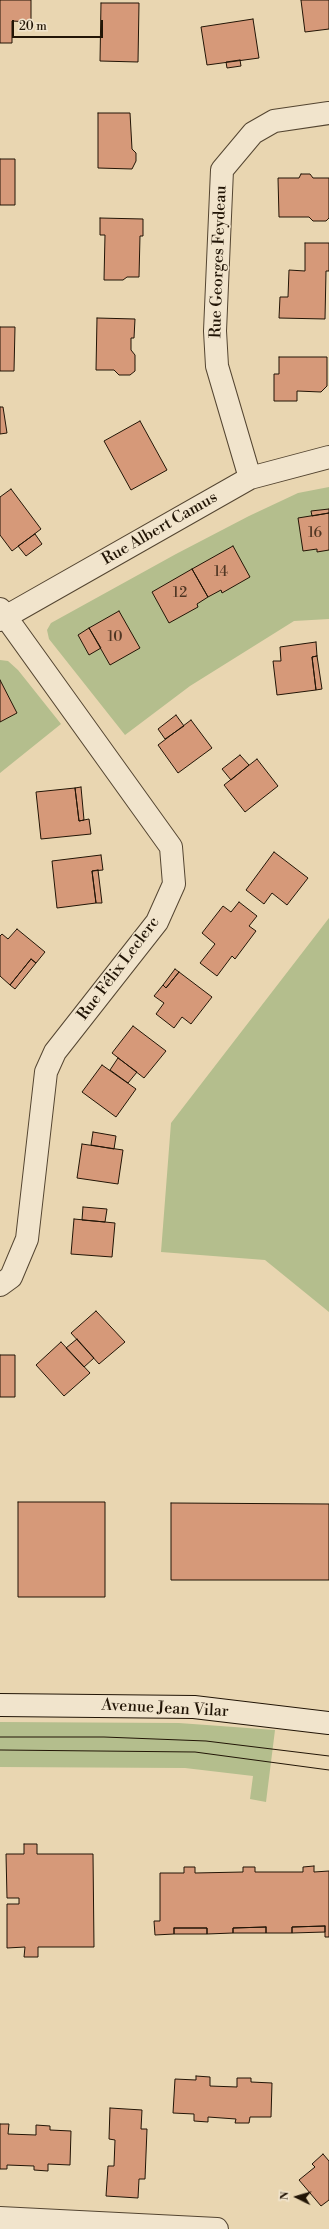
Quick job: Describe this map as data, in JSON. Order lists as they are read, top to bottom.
{
  "streets": {
    "street": [
      "Rue Georges Feydeau",
      "Rue Albert Camus",
      "Rue Félix Leclerc",
      "Avenue Jean Vilar"
    ]
  },
  "crossings": [
    ["Rue Georges Feydeau", "Rue Albert Camus"],
    ["Rue Albert Camus", "Rue Félix Leclerc"]
  ],
  "house_numbers": [
    "16",
    "14",
    "12",
    "10"
  ],
  "scale_bar": "20 m",
  "north": "left"
}
